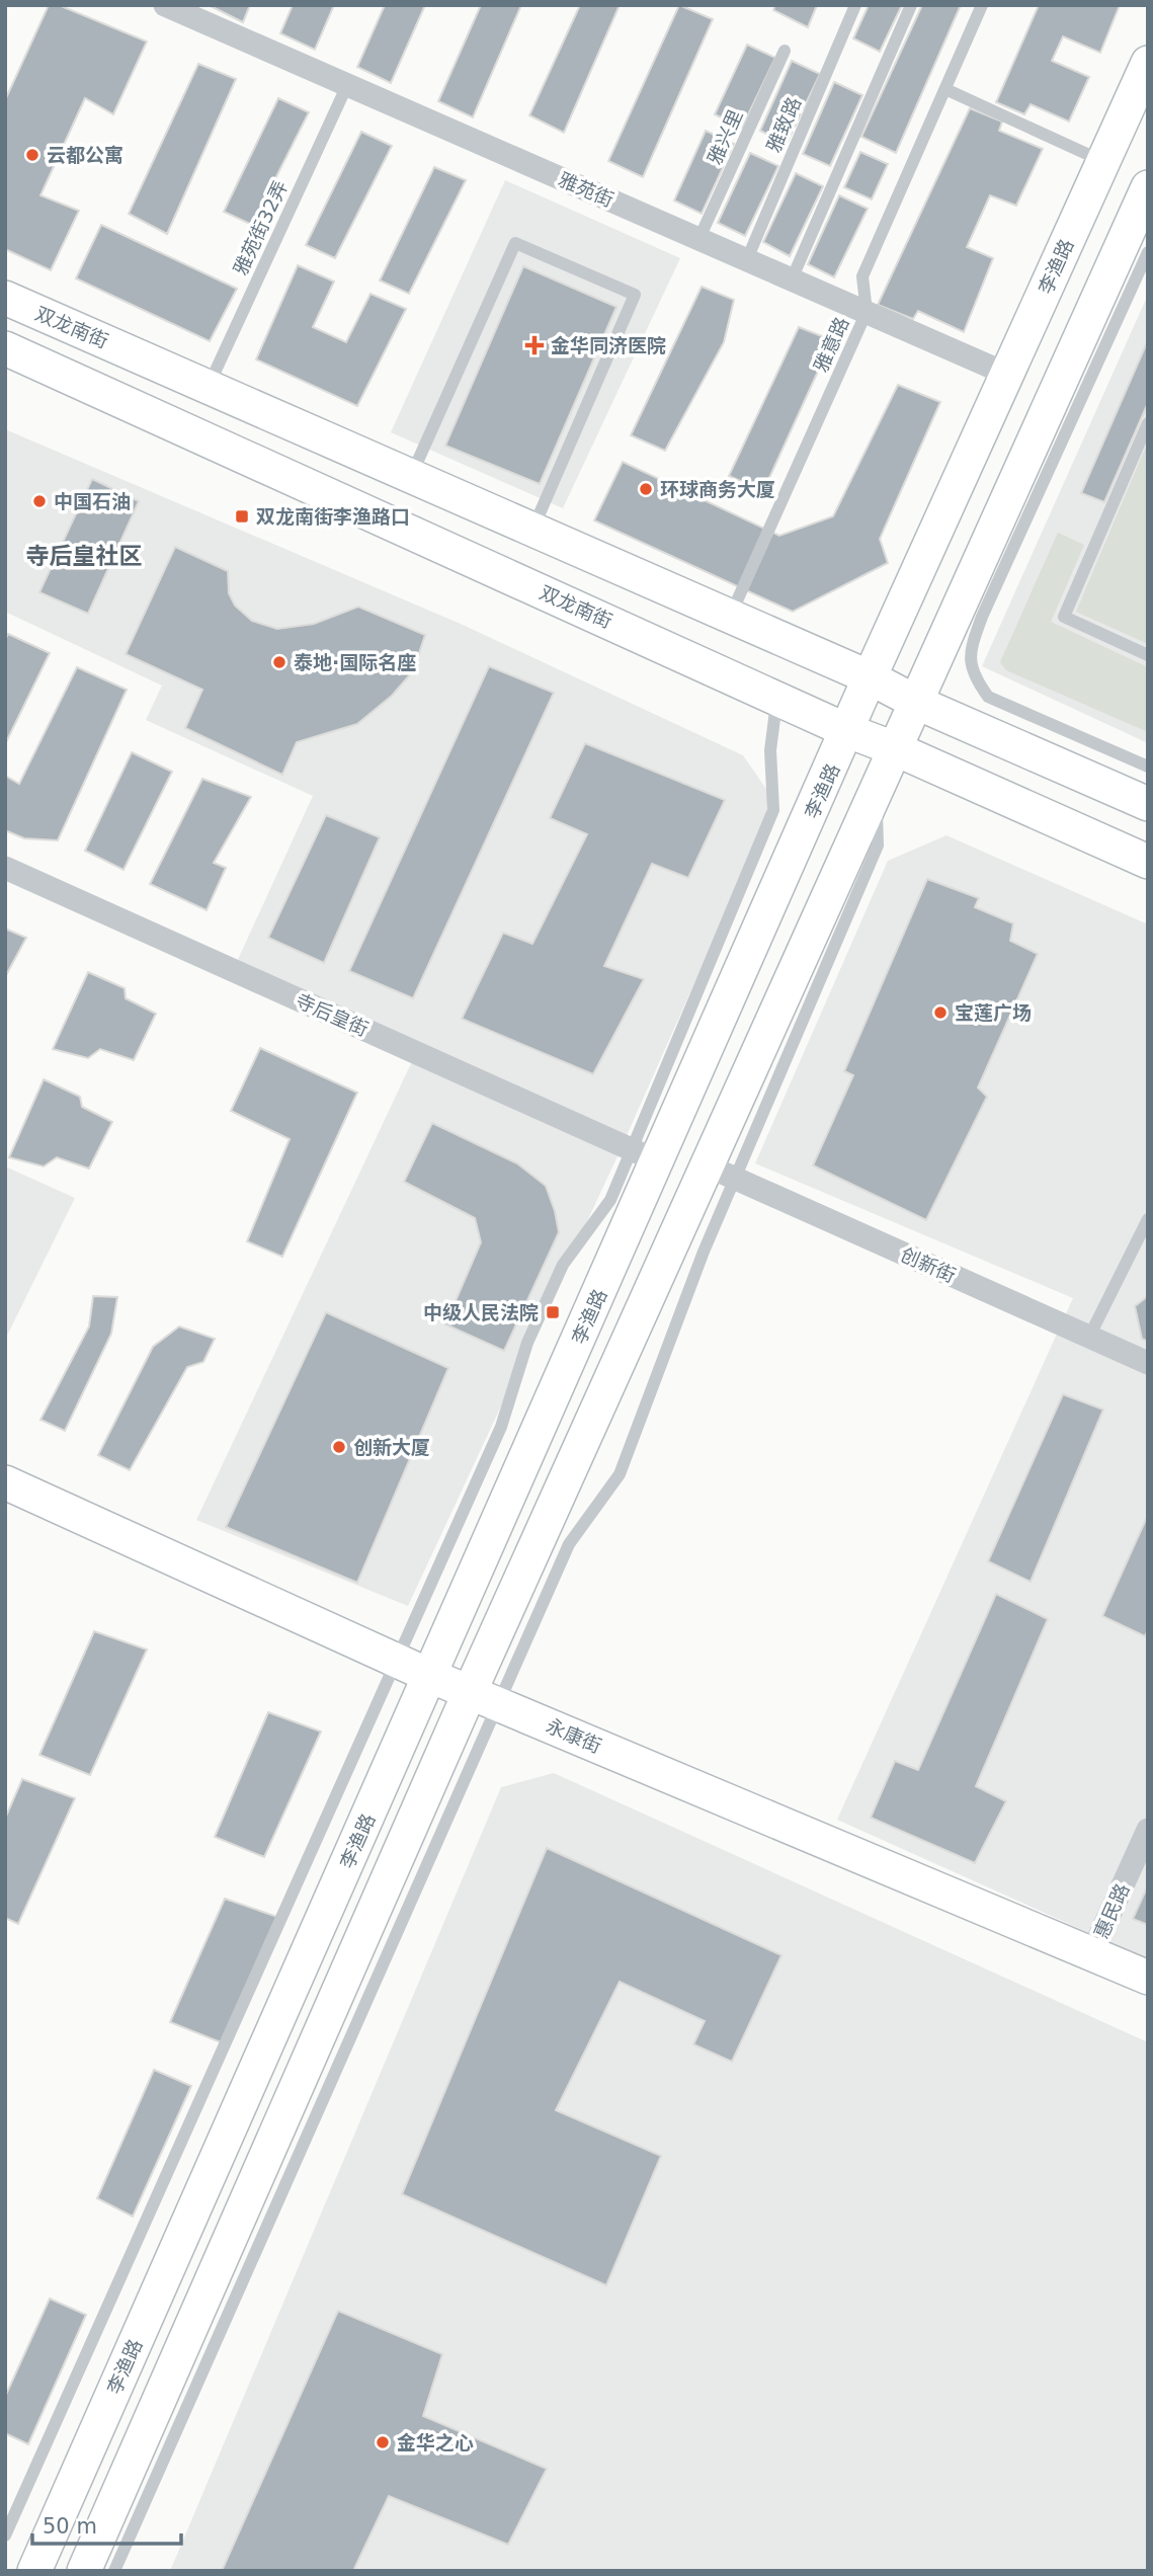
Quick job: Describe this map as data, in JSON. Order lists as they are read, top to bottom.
{
  "streets": {
    "main road": ["李渔路", "双龙南街", "永康街"],
    "street": [
      "雅苑街",
      "寺后皇街",
      "创新街",
      "惠民路"
    ],
    "lane": [
      "雅致路",
      "雅兴里",
      "雅苑街32弄",
      "雅意路"
    ]
  },
  "crossings": [
    ["雅致路", "雅苑街"],
    ["雅兴里", "雅苑街"],
    ["雅苑街", "雅苑街32弄"],
    ["雅苑街", "李渔路"],
    ["雅苑街", "雅意路"],
    ["雅苑街32弄", "双龙南街"],
    ["李渔路", "双龙南街"],
    ["李渔路", "寺后皇街"],
    ["李渔路", "永康街"],
    ["双龙南街", "雅意路"],
    ["永康街", "惠民路"]
  ],
  "districts": ["寺后皇社区"],
  "places": {
    "other": [
      "云都公寓",
      "环球商务大厦",
      "中国石油",
      "泰地·国际名座",
      "宝莲广场",
      "创新大厦",
      "金华之心"
    ],
    "health": ["金华同济医院"],
    "transit": ["双龙南街李渔路口", "中级人民法院"]
  },
  "scale_bar": "50 m"
}
